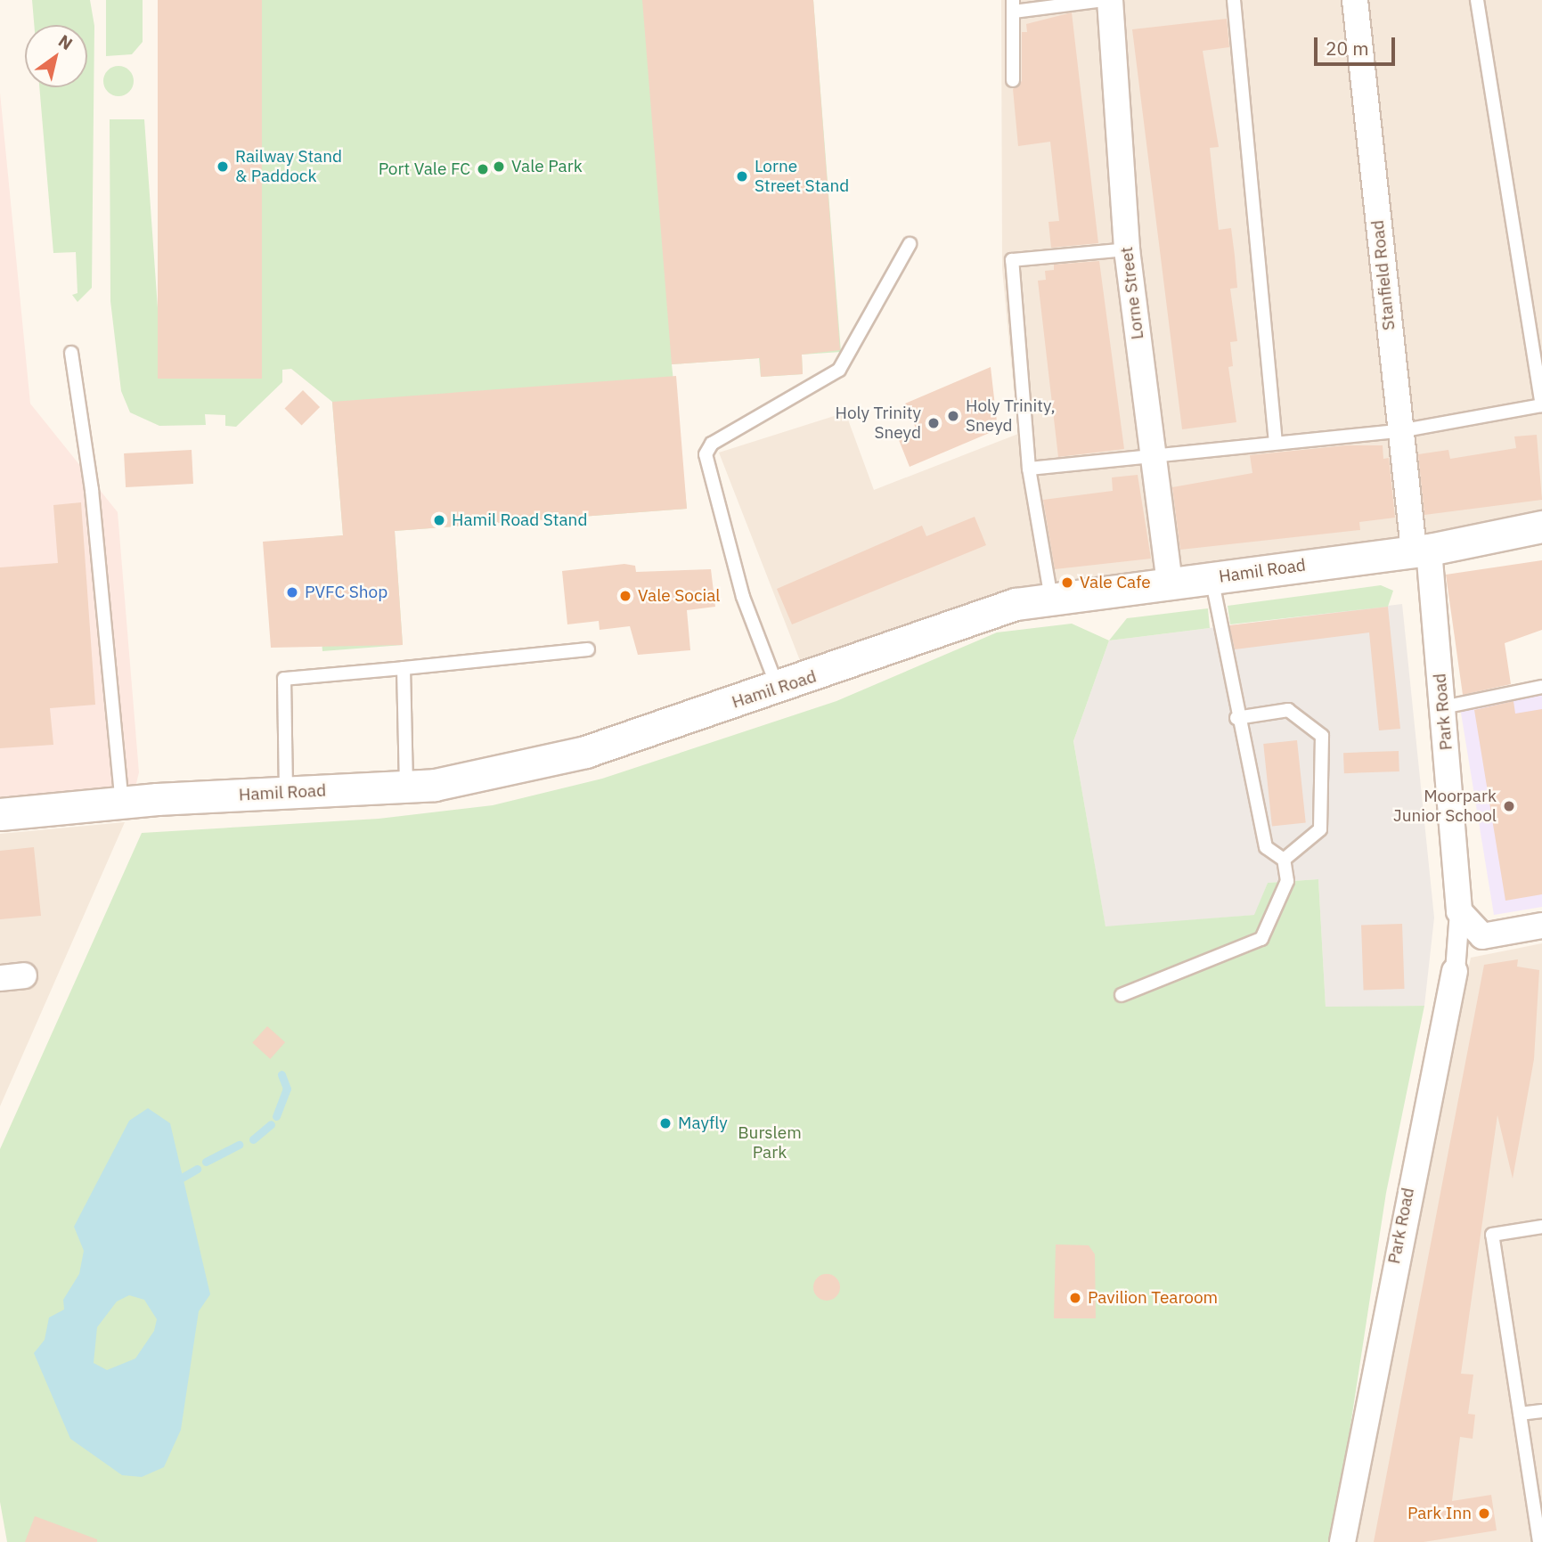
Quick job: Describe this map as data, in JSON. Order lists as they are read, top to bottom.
{
  "streets": {
    "street": [
      "Stanfield Road",
      "Lorne Street",
      "Hamil Road",
      "Park Road"
    ]
  },
  "crossings": [
    ["Stanfield Road", "Hamil Road"],
    ["Stanfield Road", "Park Road"],
    ["Lorne Street", "Hamil Road"],
    ["Hamil Road", "Park Road"]
  ],
  "parks": ["Burslem Park"],
  "places": [
    "Railway Stand & Paddock",
    "Vale Park",
    "Port Vale FC",
    "Lorne Street Stand",
    "Holy Trinity, Sneyd",
    "Holy Trinity Sneyd",
    "Hamil Road Stand",
    "Vale Cafe",
    "PVFC Shop",
    "Vale Social",
    "Moorpark Junior School",
    "Mayfly",
    "Pavilion Tearoom",
    "Park Inn"
  ],
  "scale_bar": "20 m",
  "north": "top right"
}
